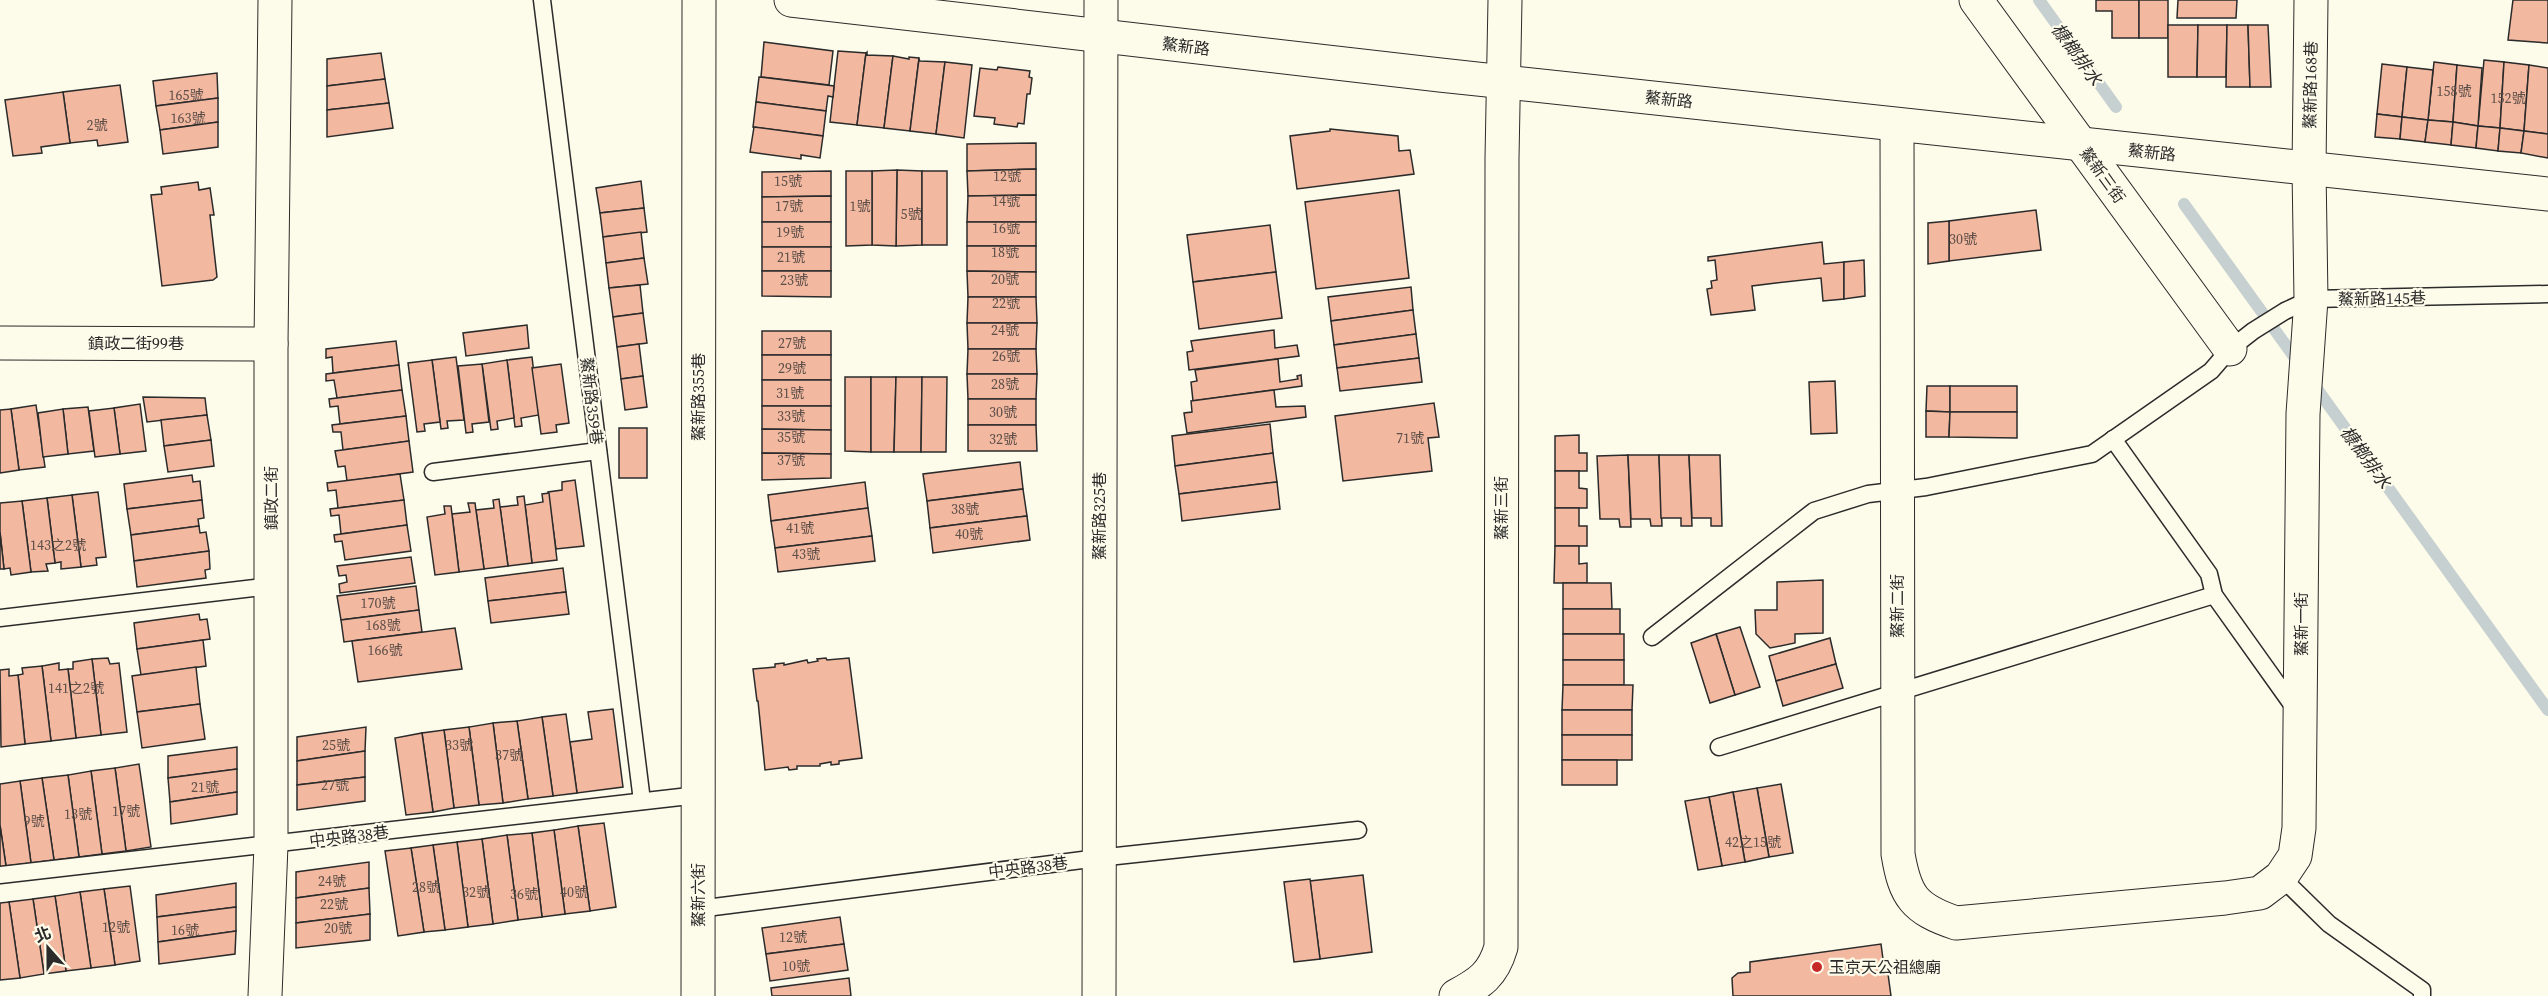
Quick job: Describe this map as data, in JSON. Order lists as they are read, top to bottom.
{
  "streets": {
    "street": [
      "鰲新路",
      "鰲新路168巷",
      "鰲新三街",
      "鎮政二街99巷",
      "鰲新路355巷",
      "鎮政二街",
      "鰲新路325巷",
      "鰲新二街",
      "鰲新一街",
      "鰲新六街"
    ],
    "lane": ["鰲新路145巷", "鰲新路359巷", "中央路38巷"]
  },
  "crossings": [
    ["鰲新路", "鰲新路168巷"],
    ["鰲新路", "鰲新三街"],
    ["鰲新路", "鰲新路325巷"],
    ["鰲新路", "鰲新二街"],
    ["鰲新路", "鰲新一街"],
    ["鰲新路168巷", "鰲新一街"],
    ["鰲新路145巷", "鰲新一街"],
    ["鎮政二街99巷", "鎮政二街"],
    ["鰲新路355巷", "中央路38巷"],
    ["鰲新路355巷", "鰲新六街"],
    ["鰲新路359巷", "中央路38巷"],
    ["鎮政二街", "中央路38巷"],
    ["鰲新路325巷", "中央路38巷"],
    ["鰲新二街", "鰲新一街"],
    ["中央路38巷", "鰲新六街"]
  ],
  "water": ["槺榔排水"],
  "places": ["玉京天公祖總廟"],
  "house_numbers": [
    "158號",
    "165號",
    "152號",
    "163號",
    "2號",
    "12號",
    "15號",
    "14號",
    "17號",
    "1號",
    "5號",
    "16號",
    "19號",
    "30號",
    "18號",
    "21號",
    "20號",
    "23號",
    "22號",
    "24號",
    "27號",
    "26號",
    "29號",
    "28號",
    "31號",
    "30號",
    "33號",
    "35號",
    "71號",
    "32號",
    "37號",
    "38號",
    "41號",
    "40號",
    "143之2號",
    "43號",
    "170號",
    "168號",
    "166號",
    "141之2號",
    "25號",
    "33號",
    "37號",
    "27號",
    "21號",
    "17號",
    "13號",
    "9號",
    "42之15號",
    "24號",
    "28號",
    "32號",
    "40號",
    "36號",
    "22號",
    "12號",
    "20號",
    "16號",
    "12號",
    "10號"
  ],
  "north": "top"
}
